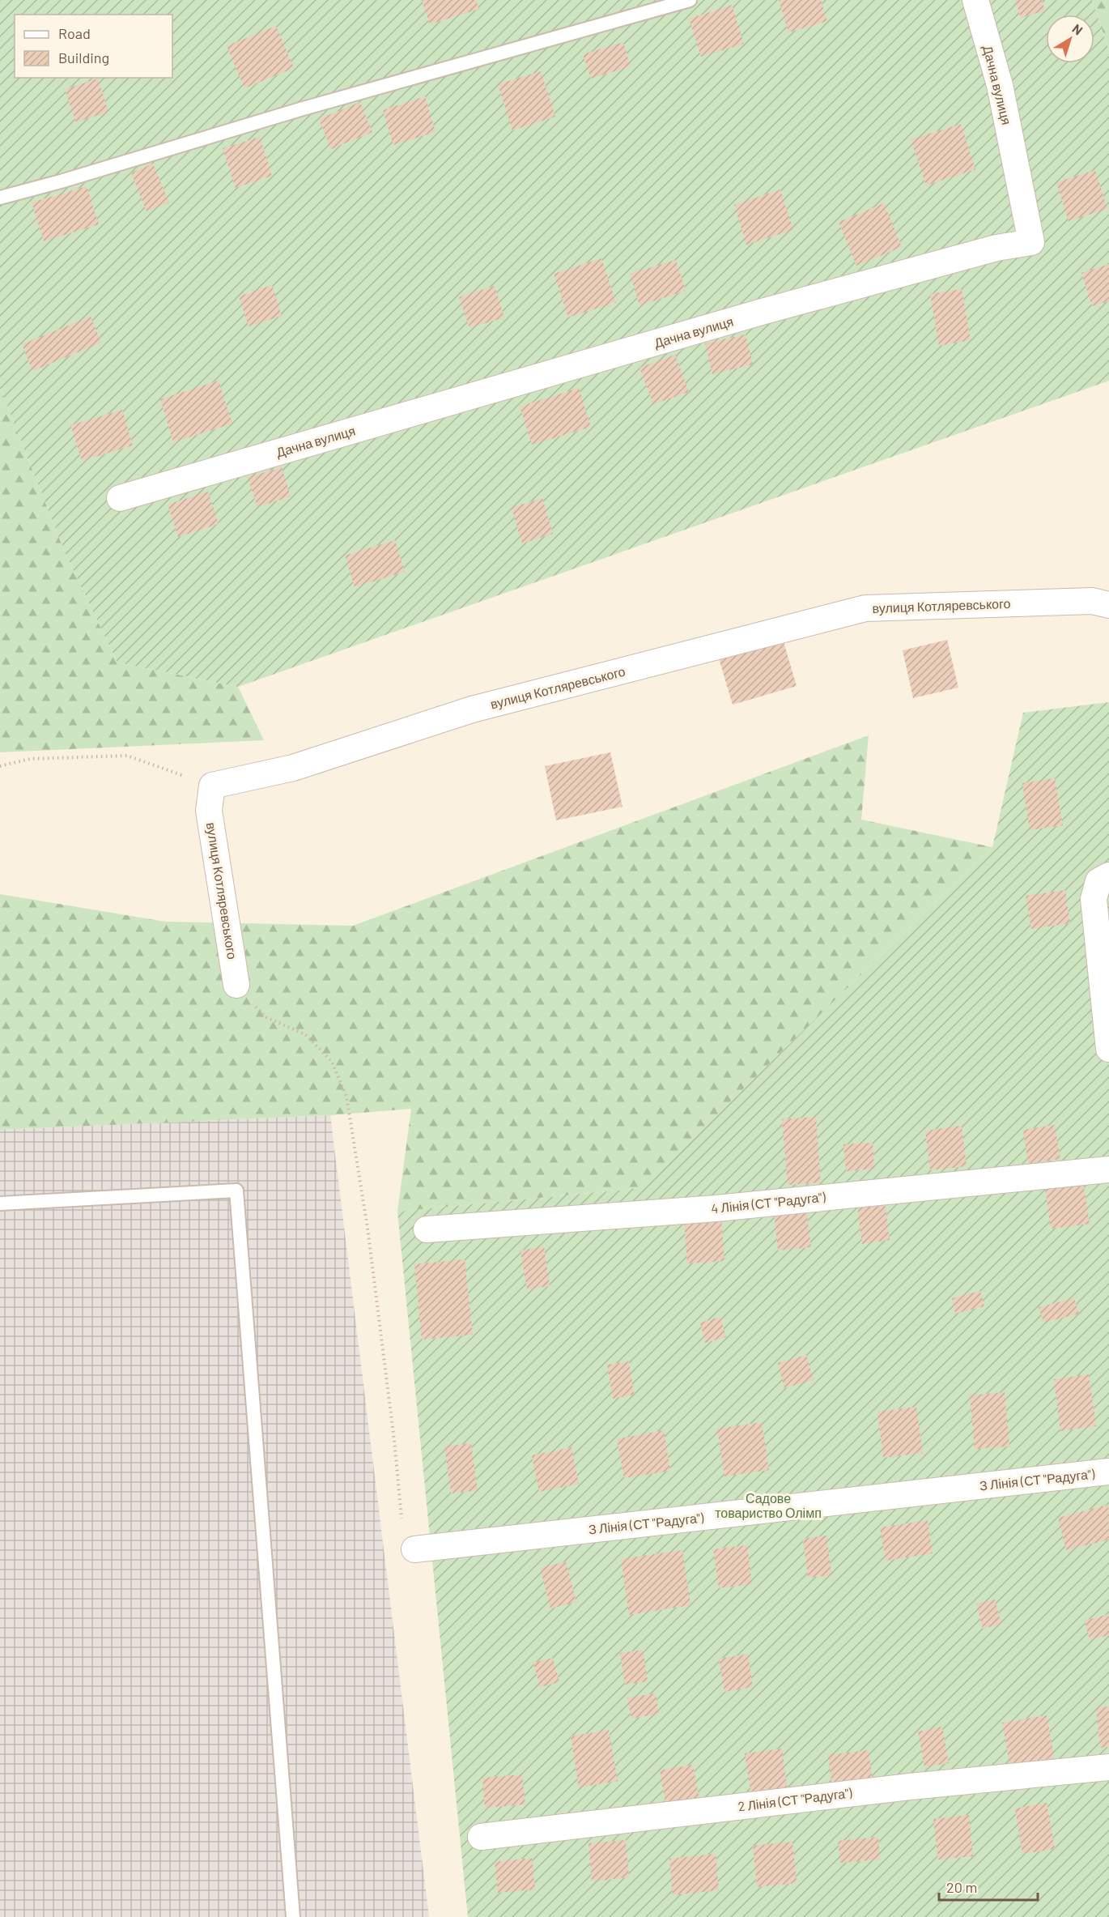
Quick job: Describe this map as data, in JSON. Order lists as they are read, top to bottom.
{
  "streets": {
    "street": [
      "Дачна вулиця",
      "вулиця Котляревського",
      "4 Лінія (СТ \"Радуга\")",
      "З Лінія (СТ \"Радуга\")",
      "2 Лінія (СТ \"Радуга\")"
    ]
  },
  "parks": ["Садове товариство Олімп"],
  "legend": ["Road", "Building"],
  "scale_bar": "20 m",
  "north": "top right"
}
